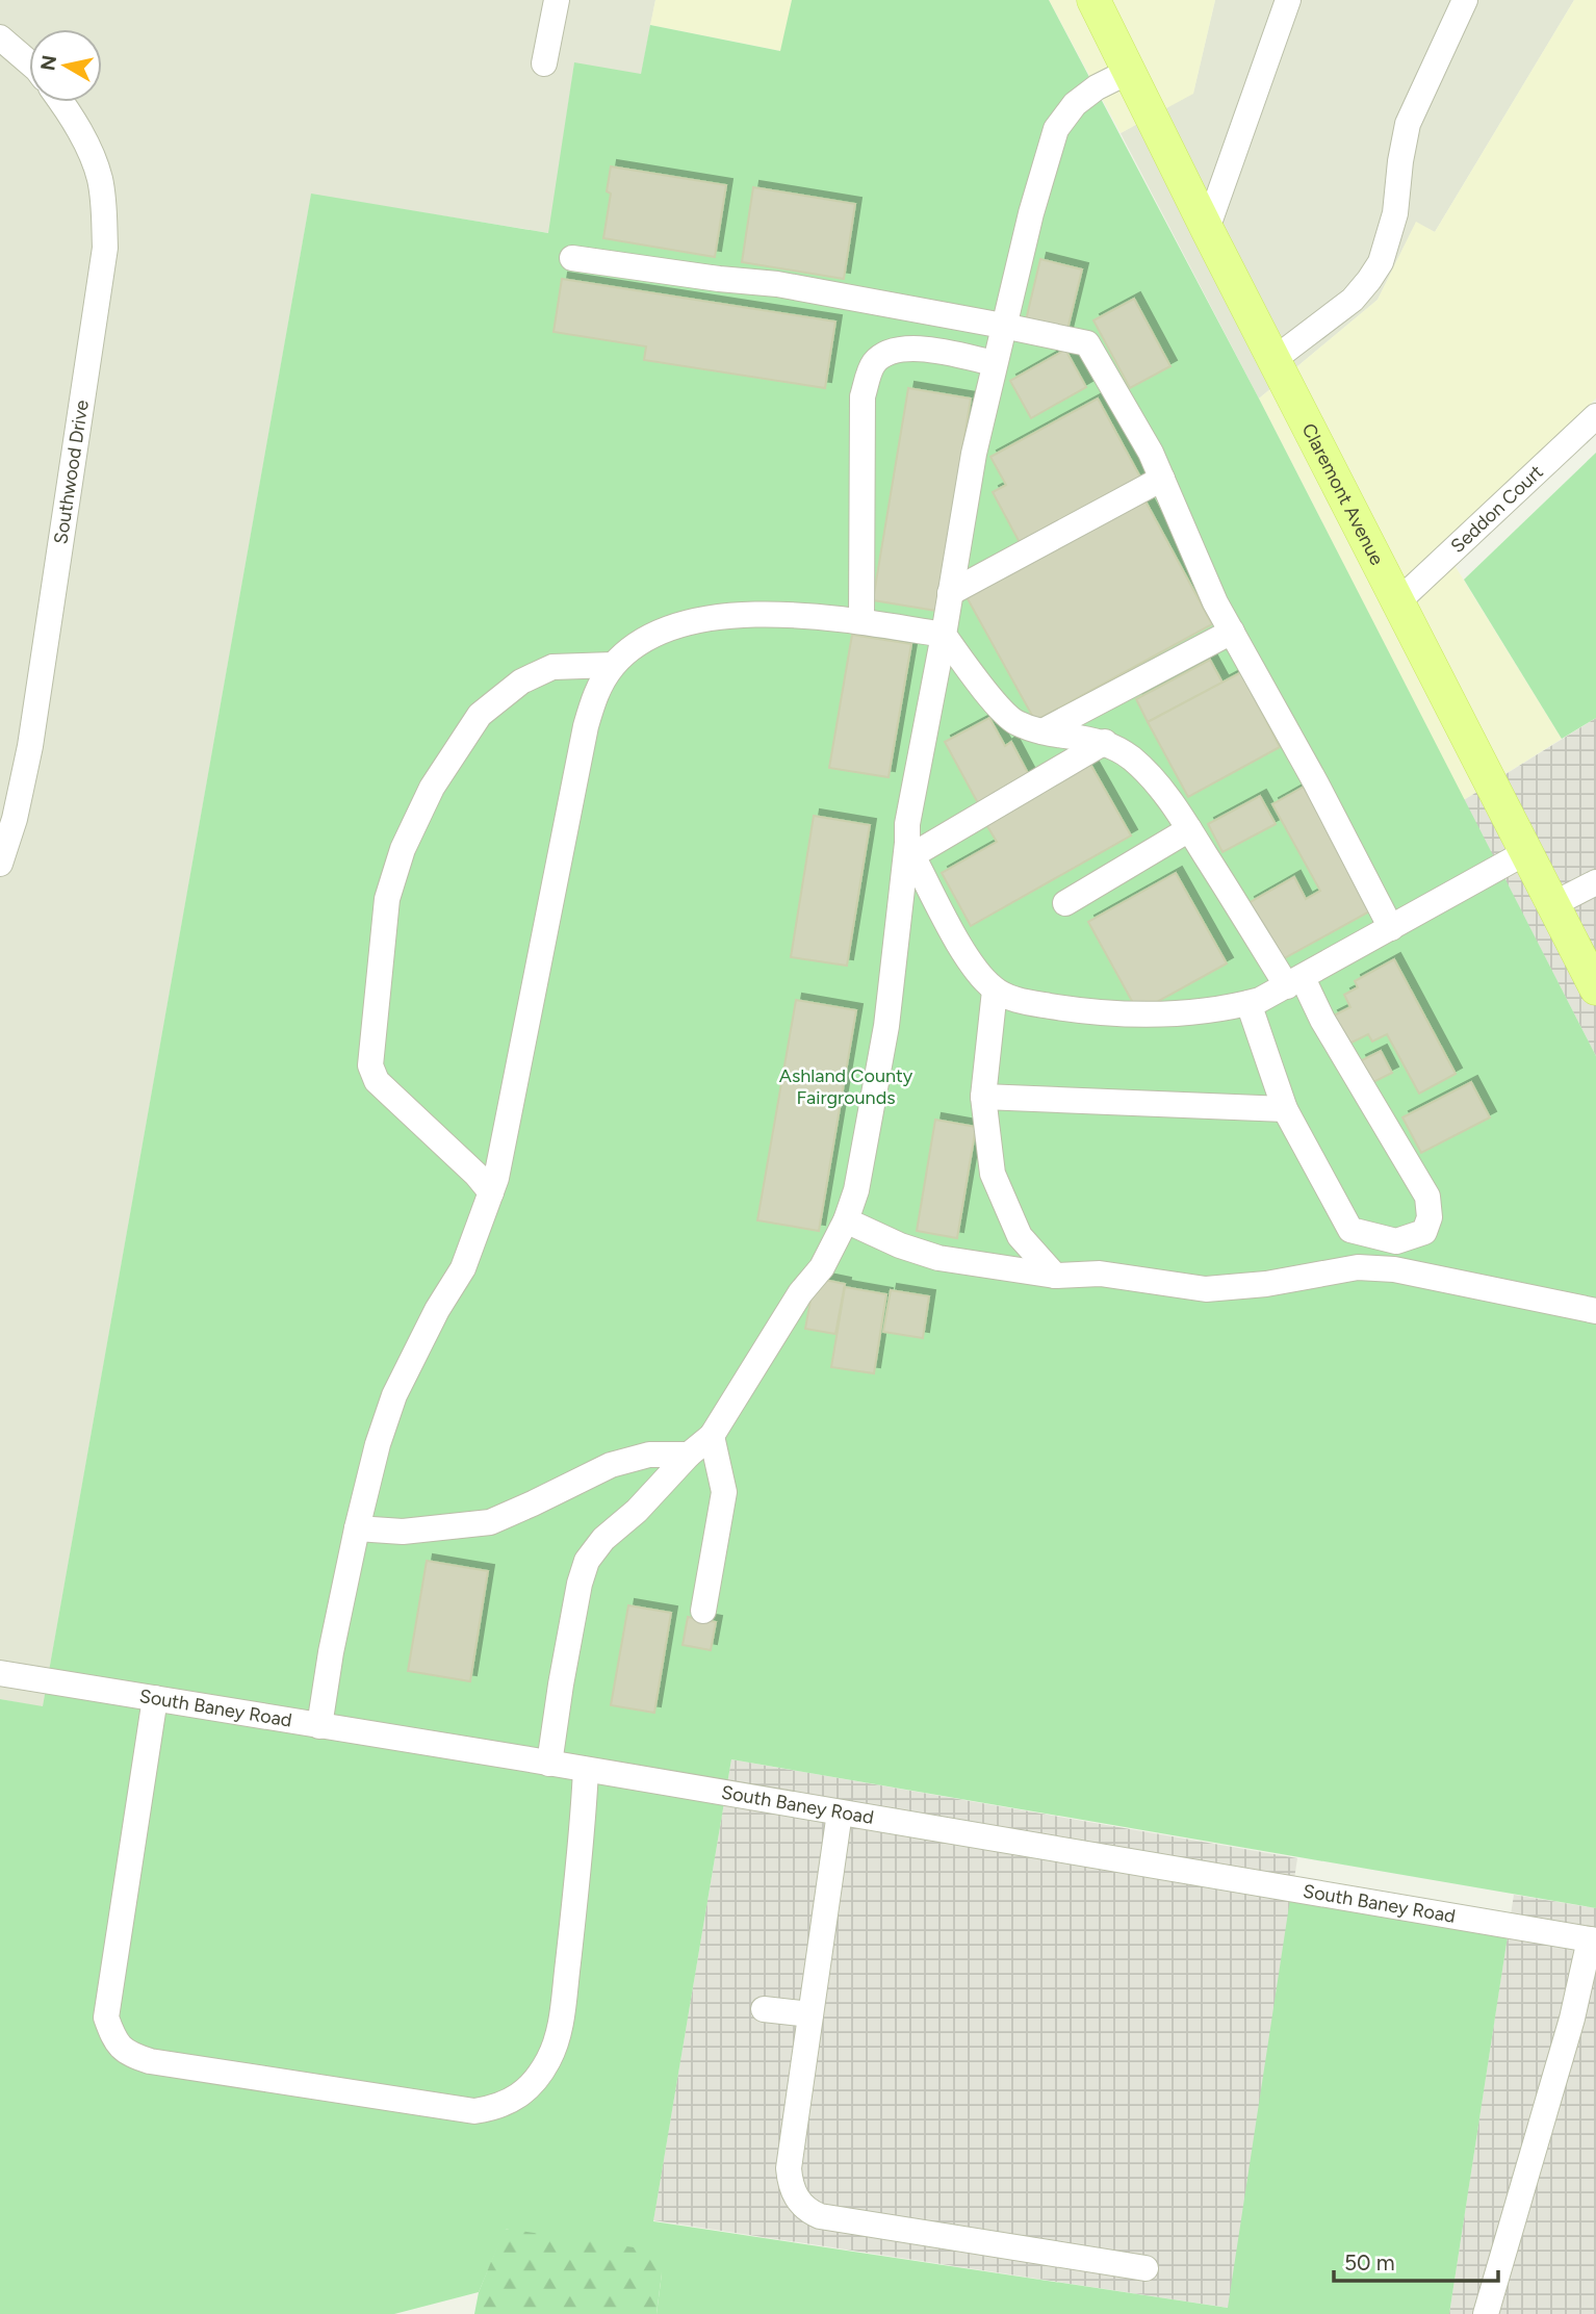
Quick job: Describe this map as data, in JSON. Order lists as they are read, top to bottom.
{
  "streets": {
    "main road": ["Claremont Avenue"],
    "street": ["Southwood Drive", "Seddon Court", "South Baney Road"]
  },
  "crossings": [
    ["Claremont Avenue", "Seddon Court"]
  ],
  "parks": ["Ashland County Fairgrounds"],
  "scale_bar": "50 m",
  "north": "left"
}
